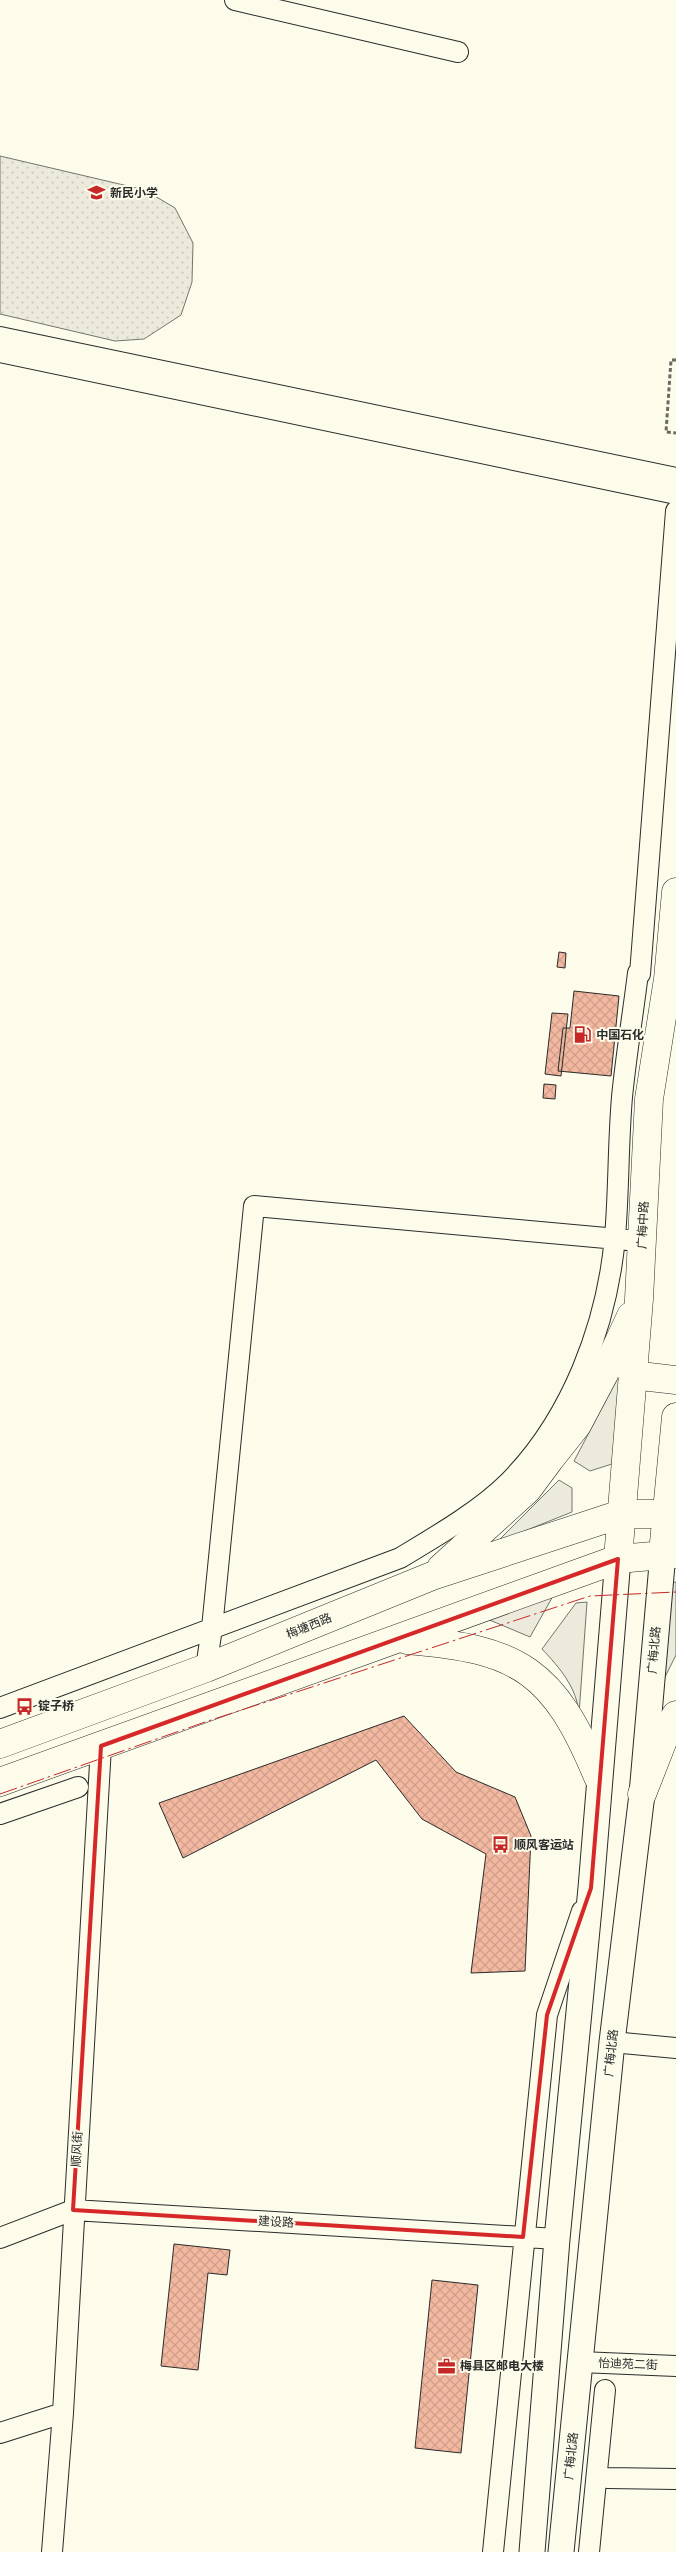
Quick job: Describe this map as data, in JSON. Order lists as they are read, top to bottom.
{
  "streets": {
    "highway": ["广梅中路", "梅塘西路"],
    "main road": ["广梅北路"],
    "street": ["顺风街", "建设路", "怡迪苑二街"]
  },
  "crossings": [
    ["广梅中路", "梅塘西路"],
    ["广梅北路", "怡迪苑二街"],
    ["顺风街", "建设路"]
  ],
  "places": {
    "school or university": ["新民小学"],
    "fuel station": ["中国石化"],
    "bus stop": ["锭子桥", "顺风客运站"],
    "office": ["梅县区邮电大楼"]
  }
}
